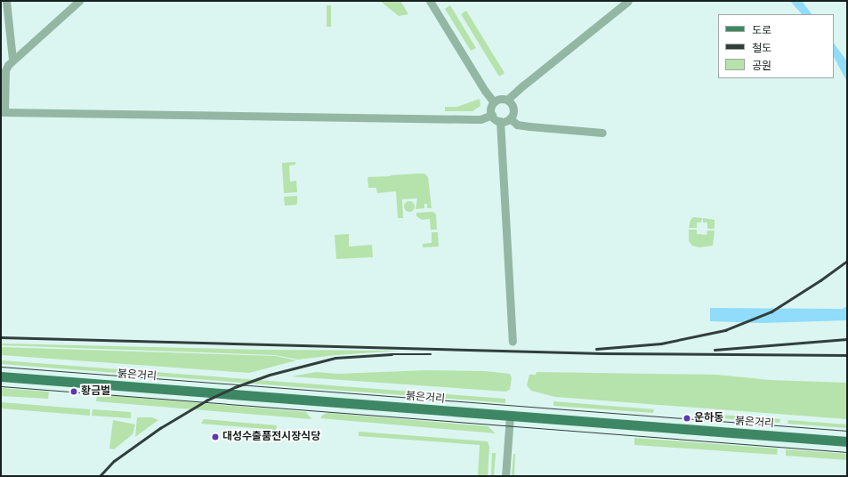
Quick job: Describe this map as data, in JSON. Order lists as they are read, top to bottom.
{
  "streets": {
    "main road": ["붉은거리"]
  },
  "places": ["황금벌", "운하동", "대성수출품전시장식당"],
  "legend": ["도로", "철도", "공원"]
}
